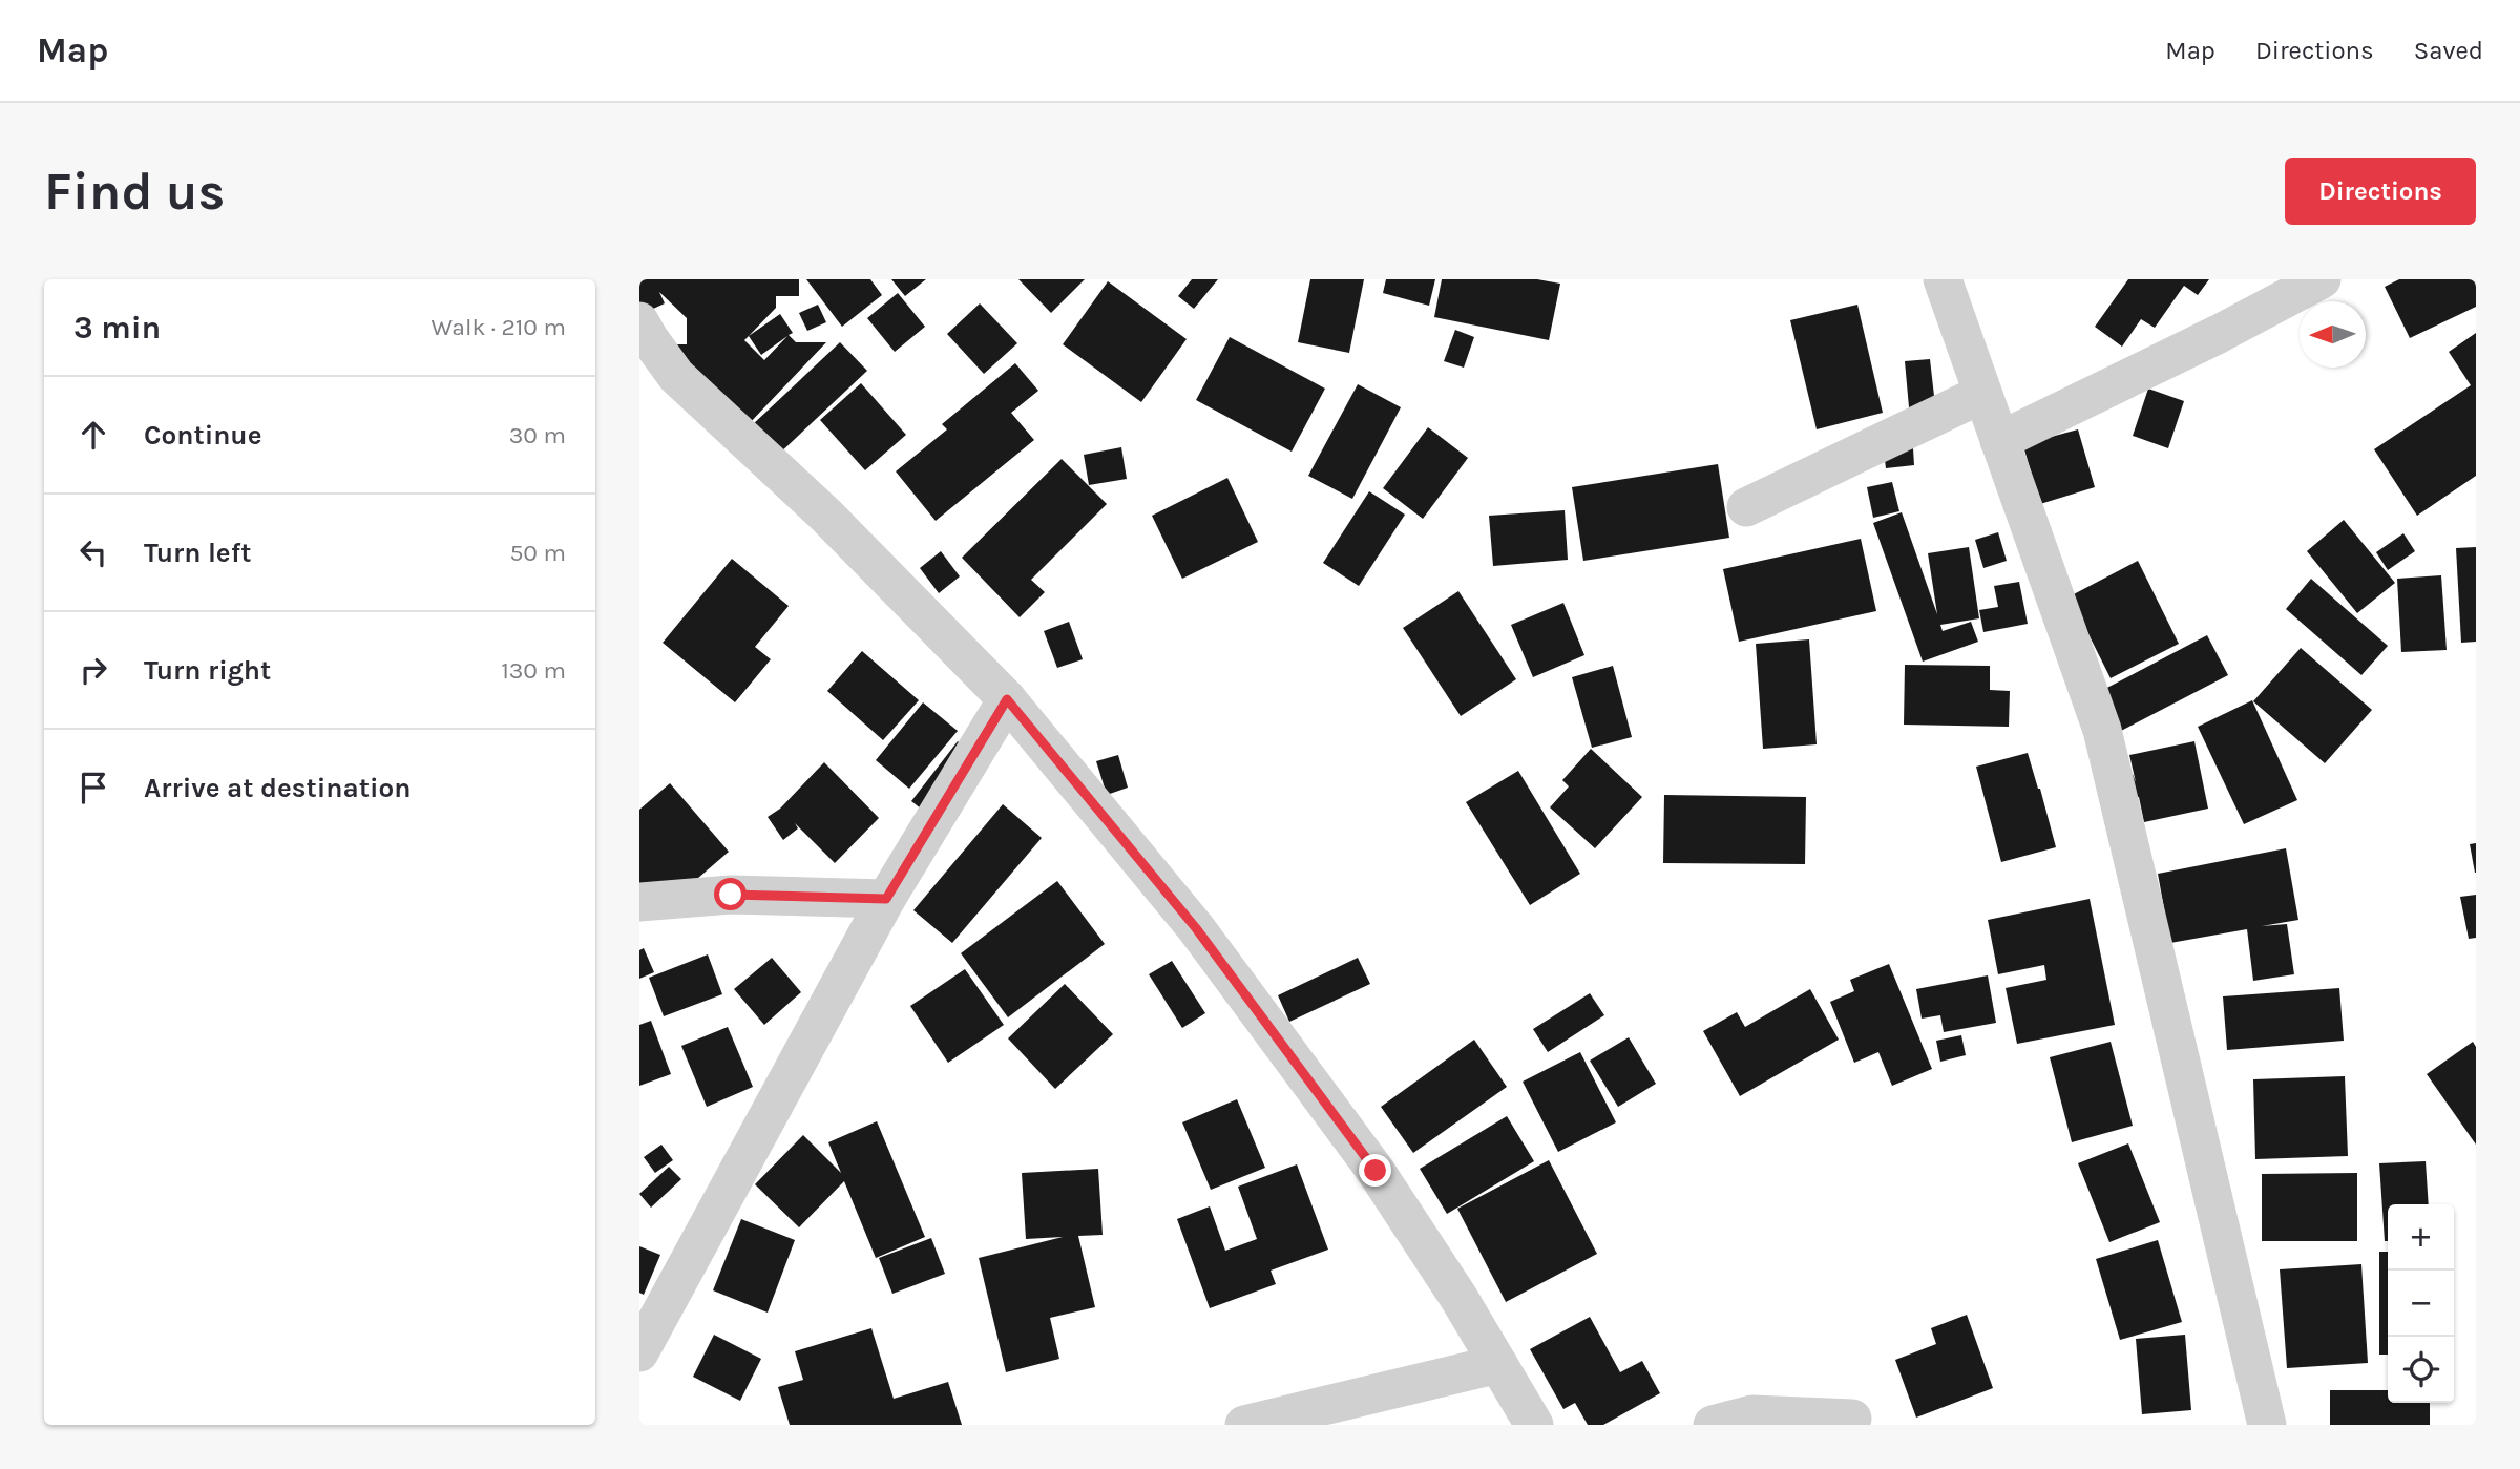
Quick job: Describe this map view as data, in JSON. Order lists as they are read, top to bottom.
{
  "north": "left",
  "page": {
    "header": "Map",
    "nav": ["Map", "Directions", "Saved"],
    "buttons": "Directions",
    "title": "Find us",
    "heading": ["3 min", "Walk · 210 m"],
    "list": [
      ["Continue", "30 m"],
      ["Turn left", "50 m"],
      ["Turn right", "130 m"],
      "Arrive at destination"
    ],
    "map_buttons": ["+", "−"]
  }
}
